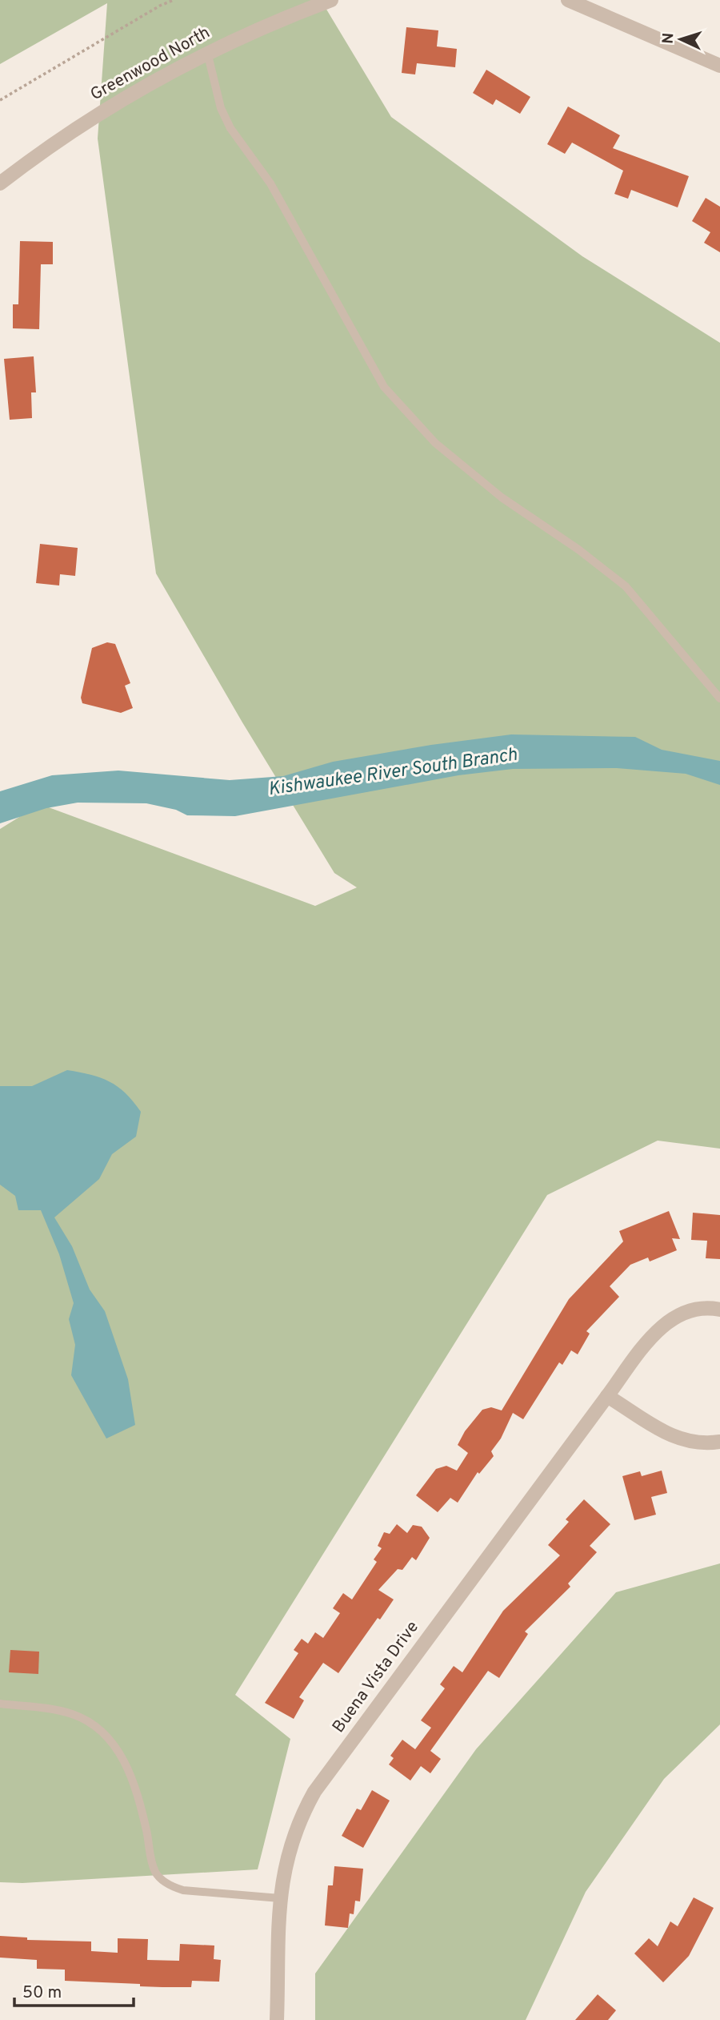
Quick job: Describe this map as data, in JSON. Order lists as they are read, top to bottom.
{
  "streets": {
    "street": ["Greenwood North", "Buena Vista Drive"]
  },
  "water": ["Kishwaukee River South Branch"],
  "scale_bar": "50 m",
  "north": "left"
}
